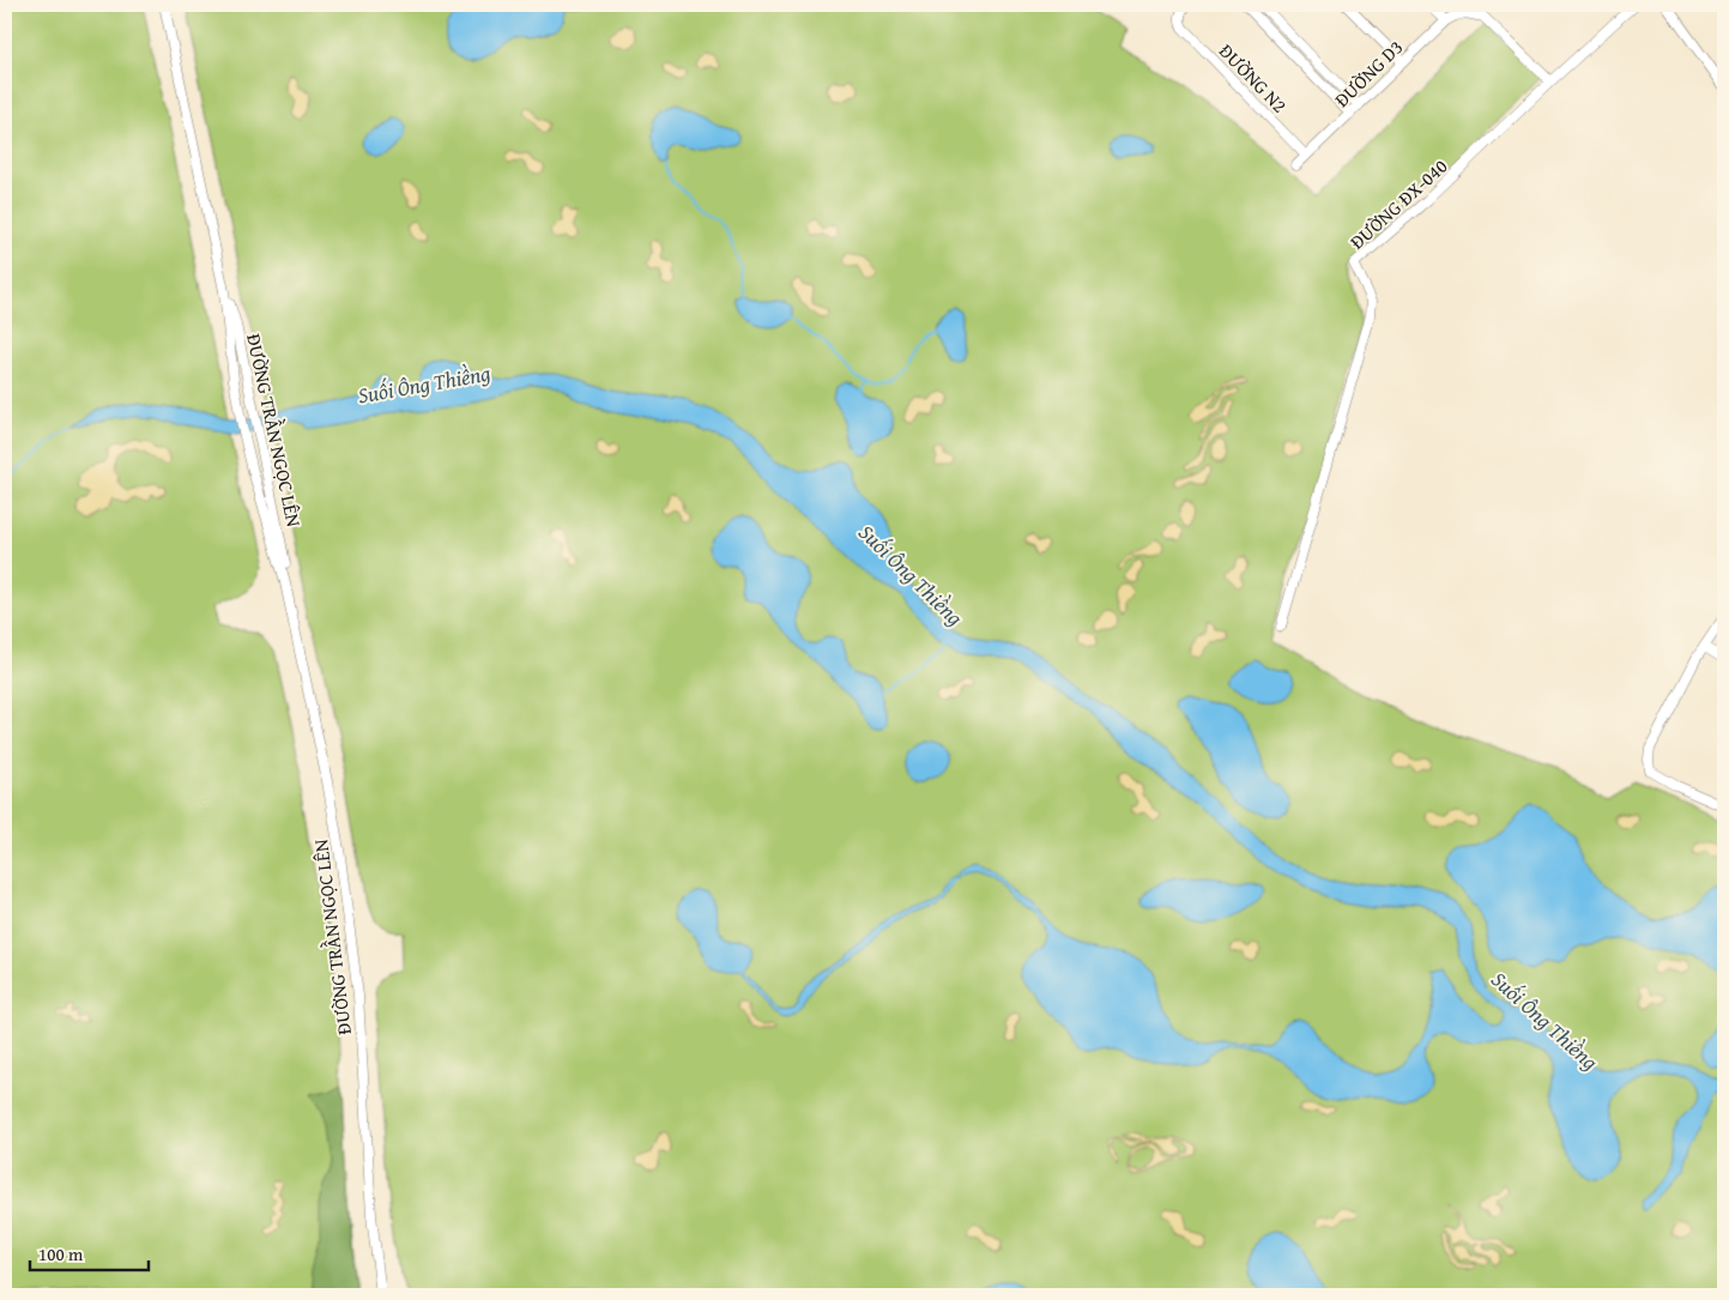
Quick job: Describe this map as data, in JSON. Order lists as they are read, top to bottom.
{
  "streets": {
    "street": [
      "ĐƯỜNG D3",
      "ĐƯỜNG N2",
      "ĐƯỜNG ĐX-040",
      "ĐƯỜNG TRẦN NGỌC LÊN"
    ]
  },
  "crossings": [
    ["ĐƯỜNG D3", "ĐƯỜNG N2"],
    ["ĐƯỜNG D3", "ĐƯỜNG ĐX-040"]
  ],
  "water": ["Suối Ông Thiềng"],
  "scale_bar": "100 m"
}
